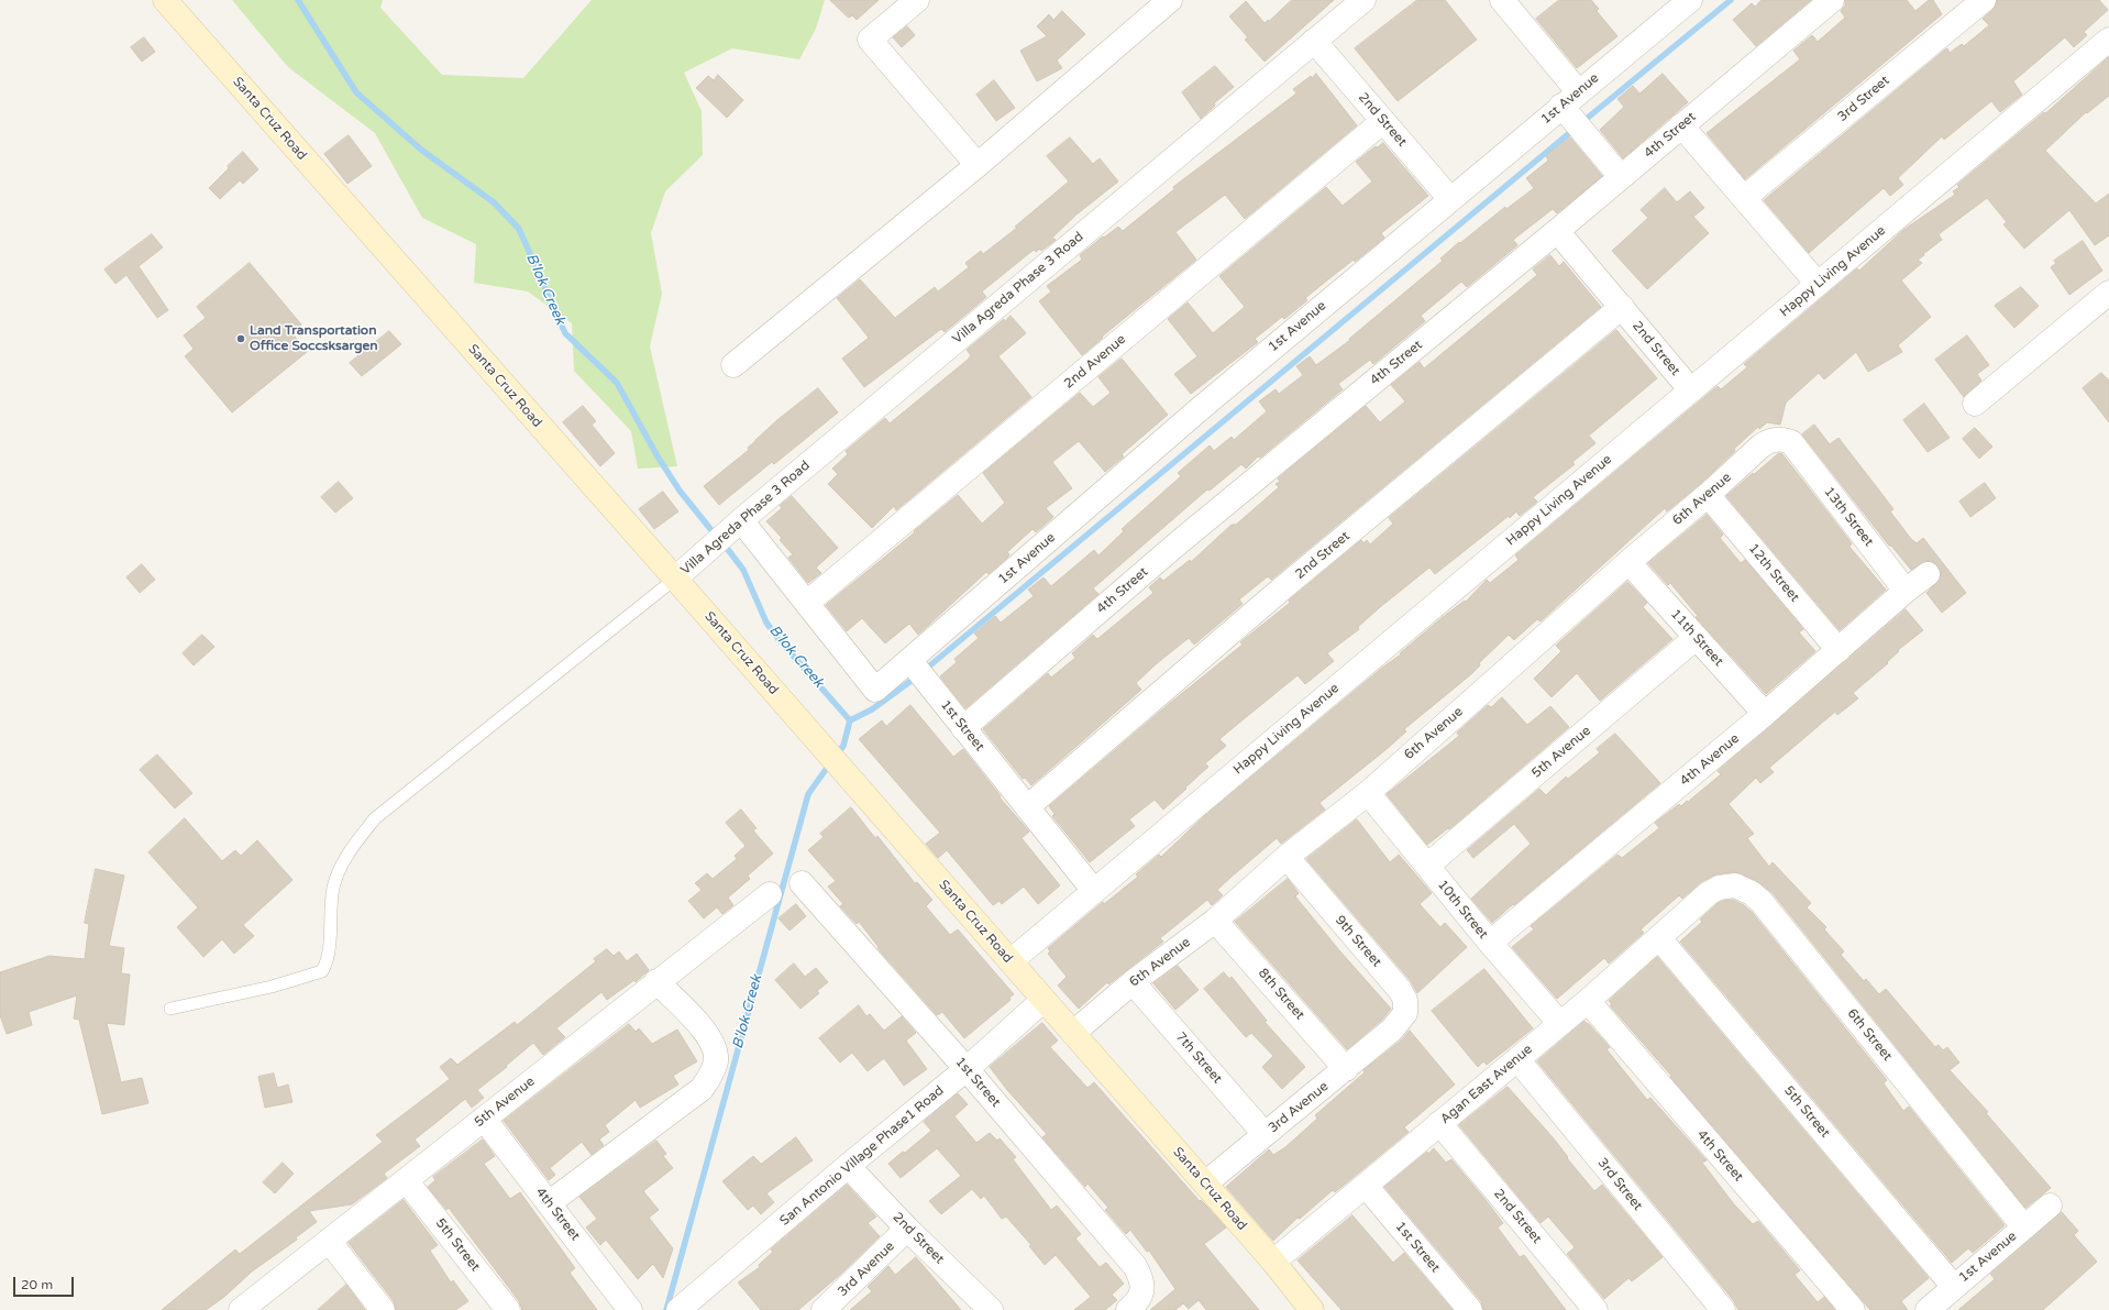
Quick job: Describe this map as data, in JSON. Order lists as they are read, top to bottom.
{
  "streets": {
    "street": [
      "1st Avenue",
      "3rd Street",
      "Santa Cruz Road",
      "2nd Street",
      "4th Street",
      "Happy Living Avenue",
      "Villa Agreda Phase 3 Road",
      "2nd Avenue",
      "6th Avenue",
      "13th Street",
      "12th Street",
      "11th Street",
      "1st Street",
      "5th Avenue",
      "4th Avenue",
      "10th Street",
      "9th Street",
      "8th Street",
      "6th Street",
      "7th Street",
      "Agan East Avenue",
      "3rd Avenue",
      "5th Street",
      "San Antonio Village Phase1 Road"
    ]
  },
  "crossings": [
    ["1st Avenue", "2nd Street"],
    ["1st Avenue", "2nd Avenue"],
    ["1st Avenue", "1st Street"],
    ["1st Avenue", "6th Street"],
    ["1st Avenue", "5th Street"],
    ["3rd Street", "Agan East Avenue"],
    ["Santa Cruz Road", "Happy Living Avenue"],
    ["Santa Cruz Road", "Villa Agreda Phase 3 Road"],
    ["Santa Cruz Road", "6th Avenue"],
    ["Santa Cruz Road", "Agan East Avenue"],
    ["Santa Cruz Road", "3rd Avenue"],
    ["Santa Cruz Road", "San Antonio Village Phase1 Road"],
    ["2nd Street", "4th Street"],
    ["2nd Street", "Happy Living Avenue"],
    ["2nd Street", "Villa Agreda Phase 3 Road"],
    ["2nd Street", "2nd Avenue"],
    ["2nd Street", "1st Street"],
    ["2nd Street", "Agan East Avenue"],
    ["2nd Street", "3rd Avenue"],
    ["2nd Street", "San Antonio Village Phase1 Road"],
    ["4th Street", "1st Street"],
    ["4th Street", "5th Avenue"],
    ["4th Street", "Agan East Avenue"],
    ["Happy Living Avenue", "1st Street"],
    ["6th Avenue", "13th Street"],
    ["6th Avenue", "12th Street"],
    ["6th Avenue", "11th Street"],
    ["6th Avenue", "10th Street"],
    ["6th Avenue", "9th Street"],
    ["6th Avenue", "8th Street"],
    ["6th Avenue", "7th Street"],
    ["13th Street", "4th Avenue"],
    ["12th Street", "4th Avenue"],
    ["11th Street", "5th Avenue"],
    ["11th Street", "4th Avenue"],
    ["1st Street", "Agan East Avenue"],
    ["1st Street", "San Antonio Village Phase1 Road"],
    ["5th Avenue", "10th Street"],
    ["5th Avenue", "5th Street"],
    ["4th Avenue", "10th Street"],
    ["10th Street", "Agan East Avenue"],
    ["9th Street", "3rd Avenue"],
    ["8th Street", "3rd Avenue"],
    ["6th Street", "Agan East Avenue"],
    ["7th Street", "3rd Avenue"],
    ["Agan East Avenue", "5th Street"]
  ],
  "water": ["B'lok Creek"],
  "places": ["Land Transportation Office Soccsksargen"],
  "scale_bar": "20 m"
}
